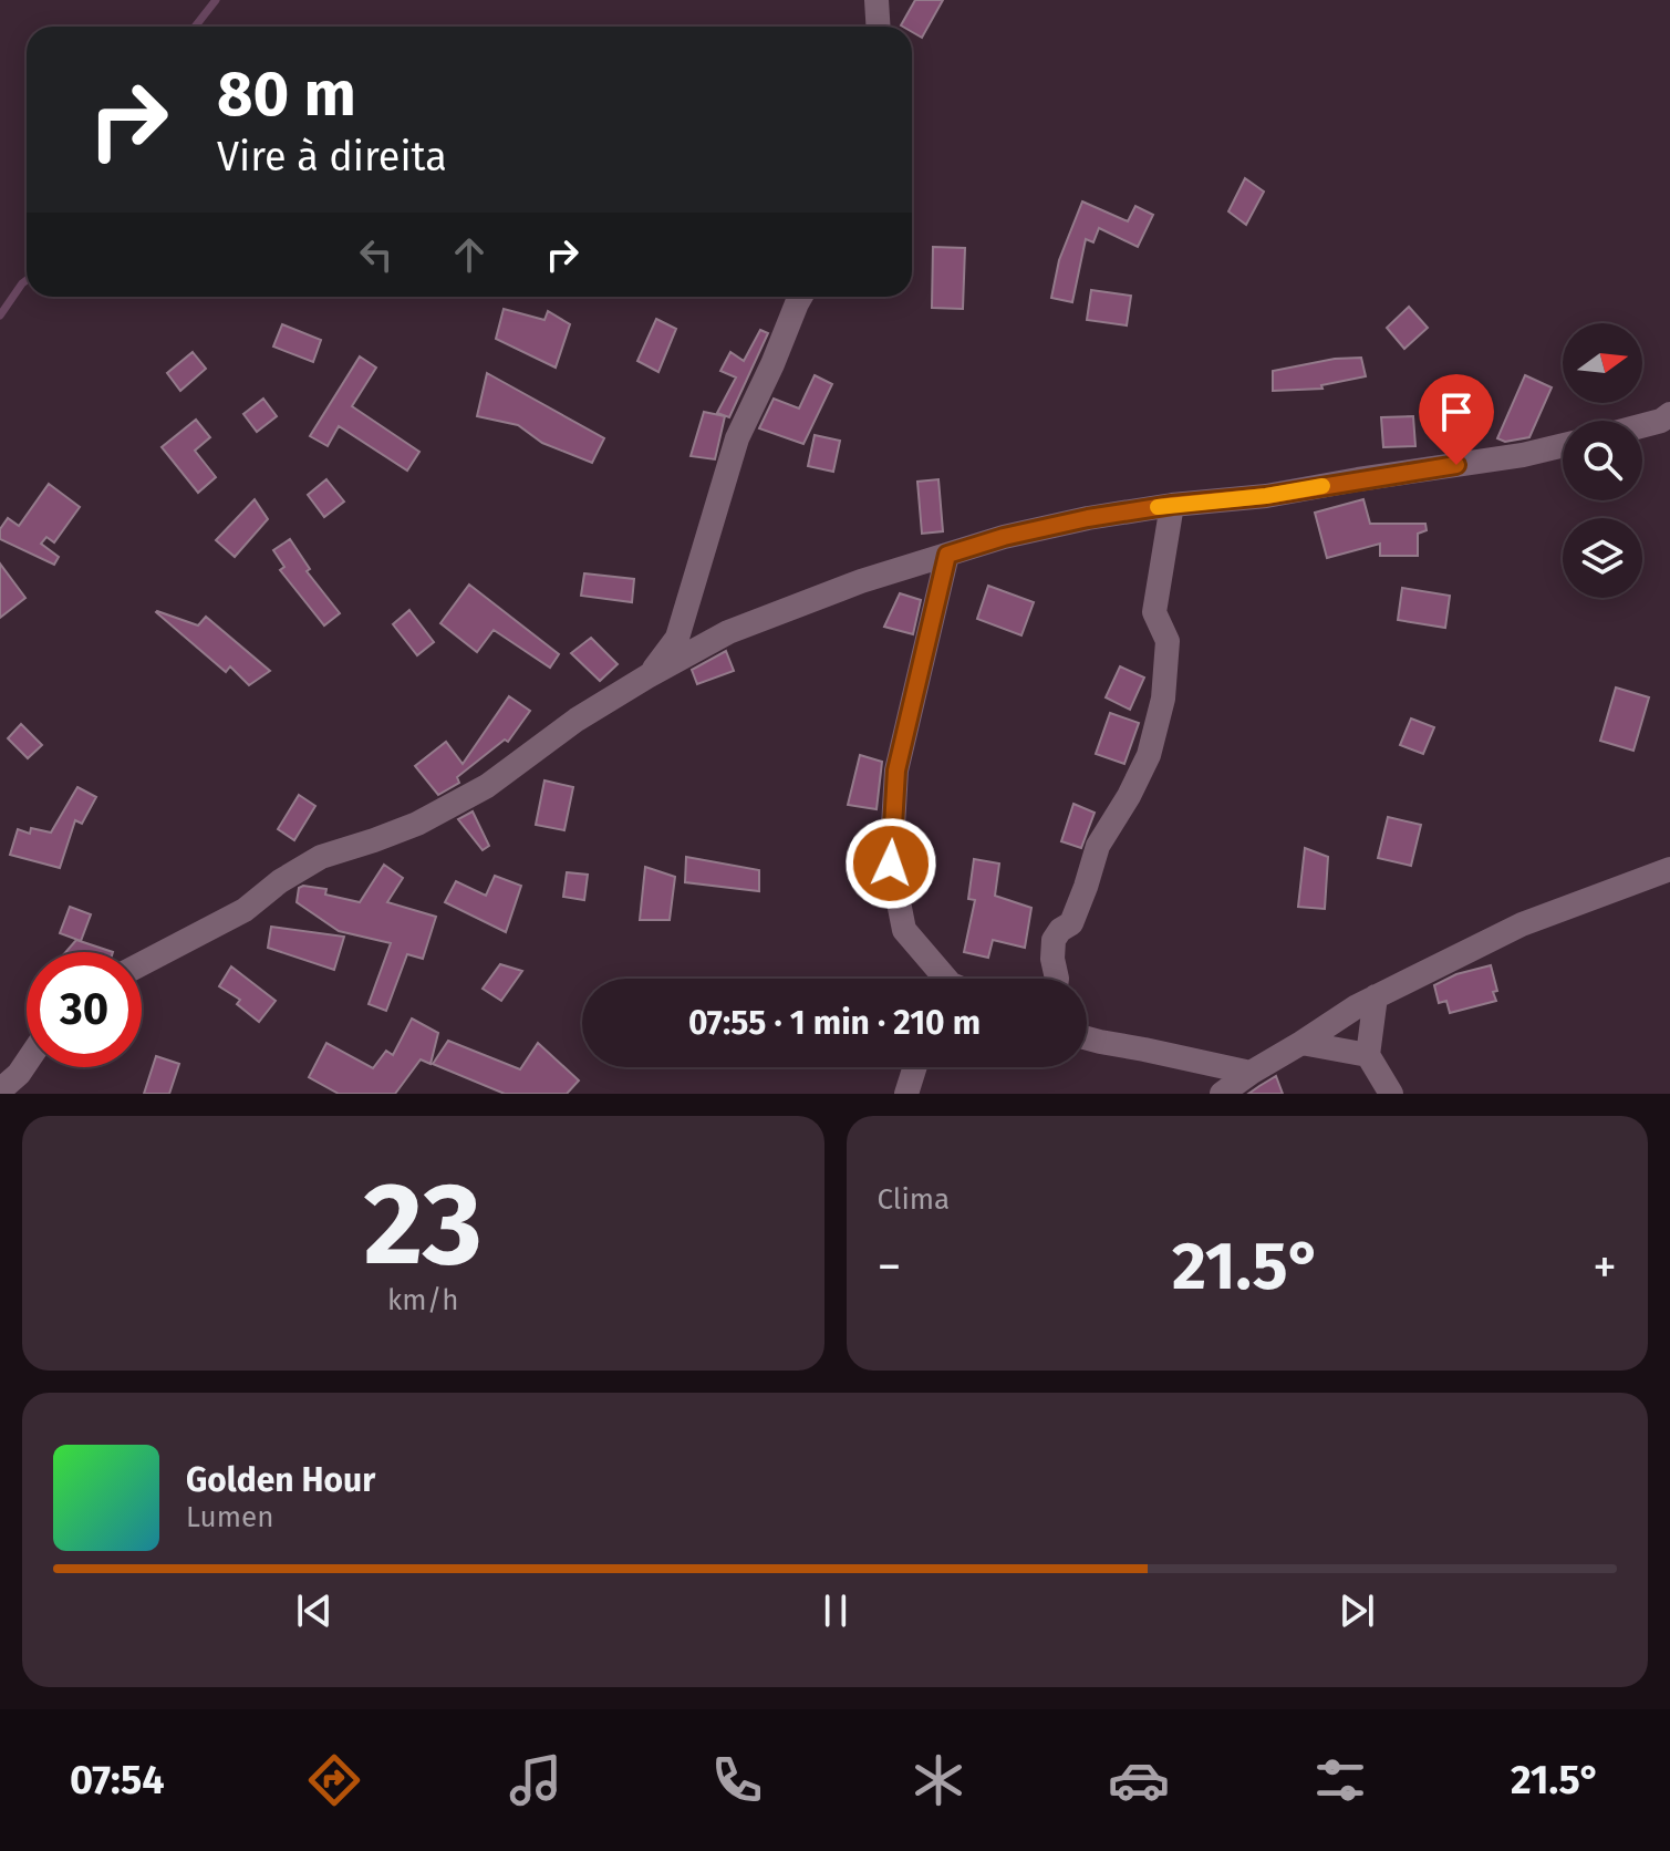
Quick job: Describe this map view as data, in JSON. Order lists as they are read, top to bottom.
{
  "north": "right",
  "page": {
    "turn": ["80 m", "Vire à direita"],
    "limit": "30",
    "trip": "07:55 · 1 min · 210 m",
    "tile": [
      ["23", "km/h"],
      "Clima"
    ],
    "heat": ["−", "21.5°", "+"],
    "song": ["Golden Hour", "Lumen"],
    "tabs": ["07:54", "21.5°"]
  }
}
